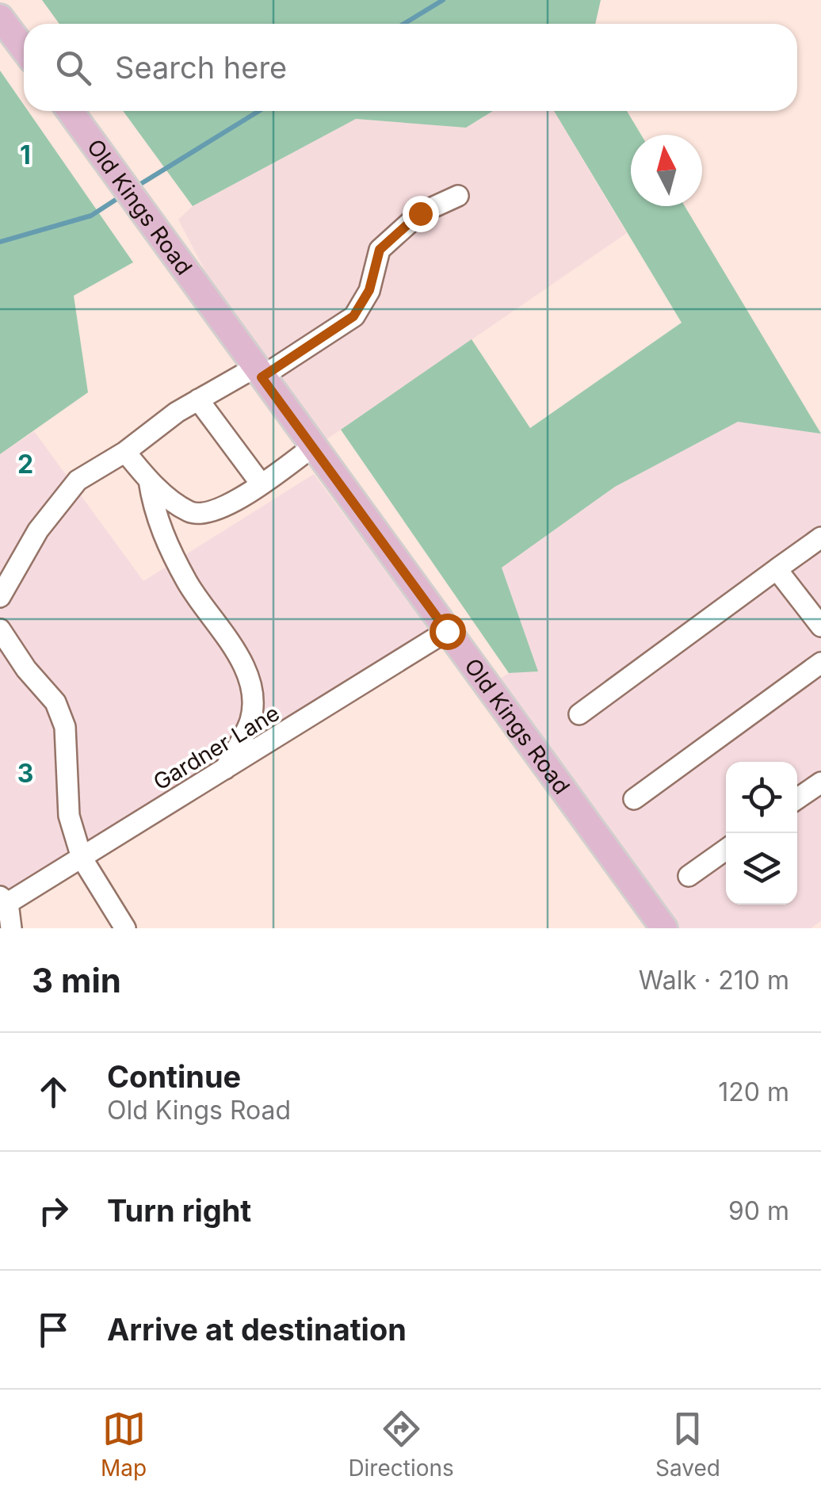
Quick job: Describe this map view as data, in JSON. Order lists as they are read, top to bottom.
{
  "streets": {
    "main road": ["Old Kings Road"],
    "street": ["Gardner Lane"]
  },
  "crossings": [
    ["Old Kings Road", "Gardner Lane"]
  ],
  "north": "top",
  "page": {
    "search": "Search here",
    "heading": ["3 min", "Walk · 210 m"],
    "list": [
      ["Continue", "Old Kings Road", "120 m"],
      ["Turn right", "90 m"],
      "Arrive at destination"
    ],
    "nav": ["Map", "Directions", "Saved"]
  },
  "grid": {
    "rows": ["1", "2", "3"]
  }
}
